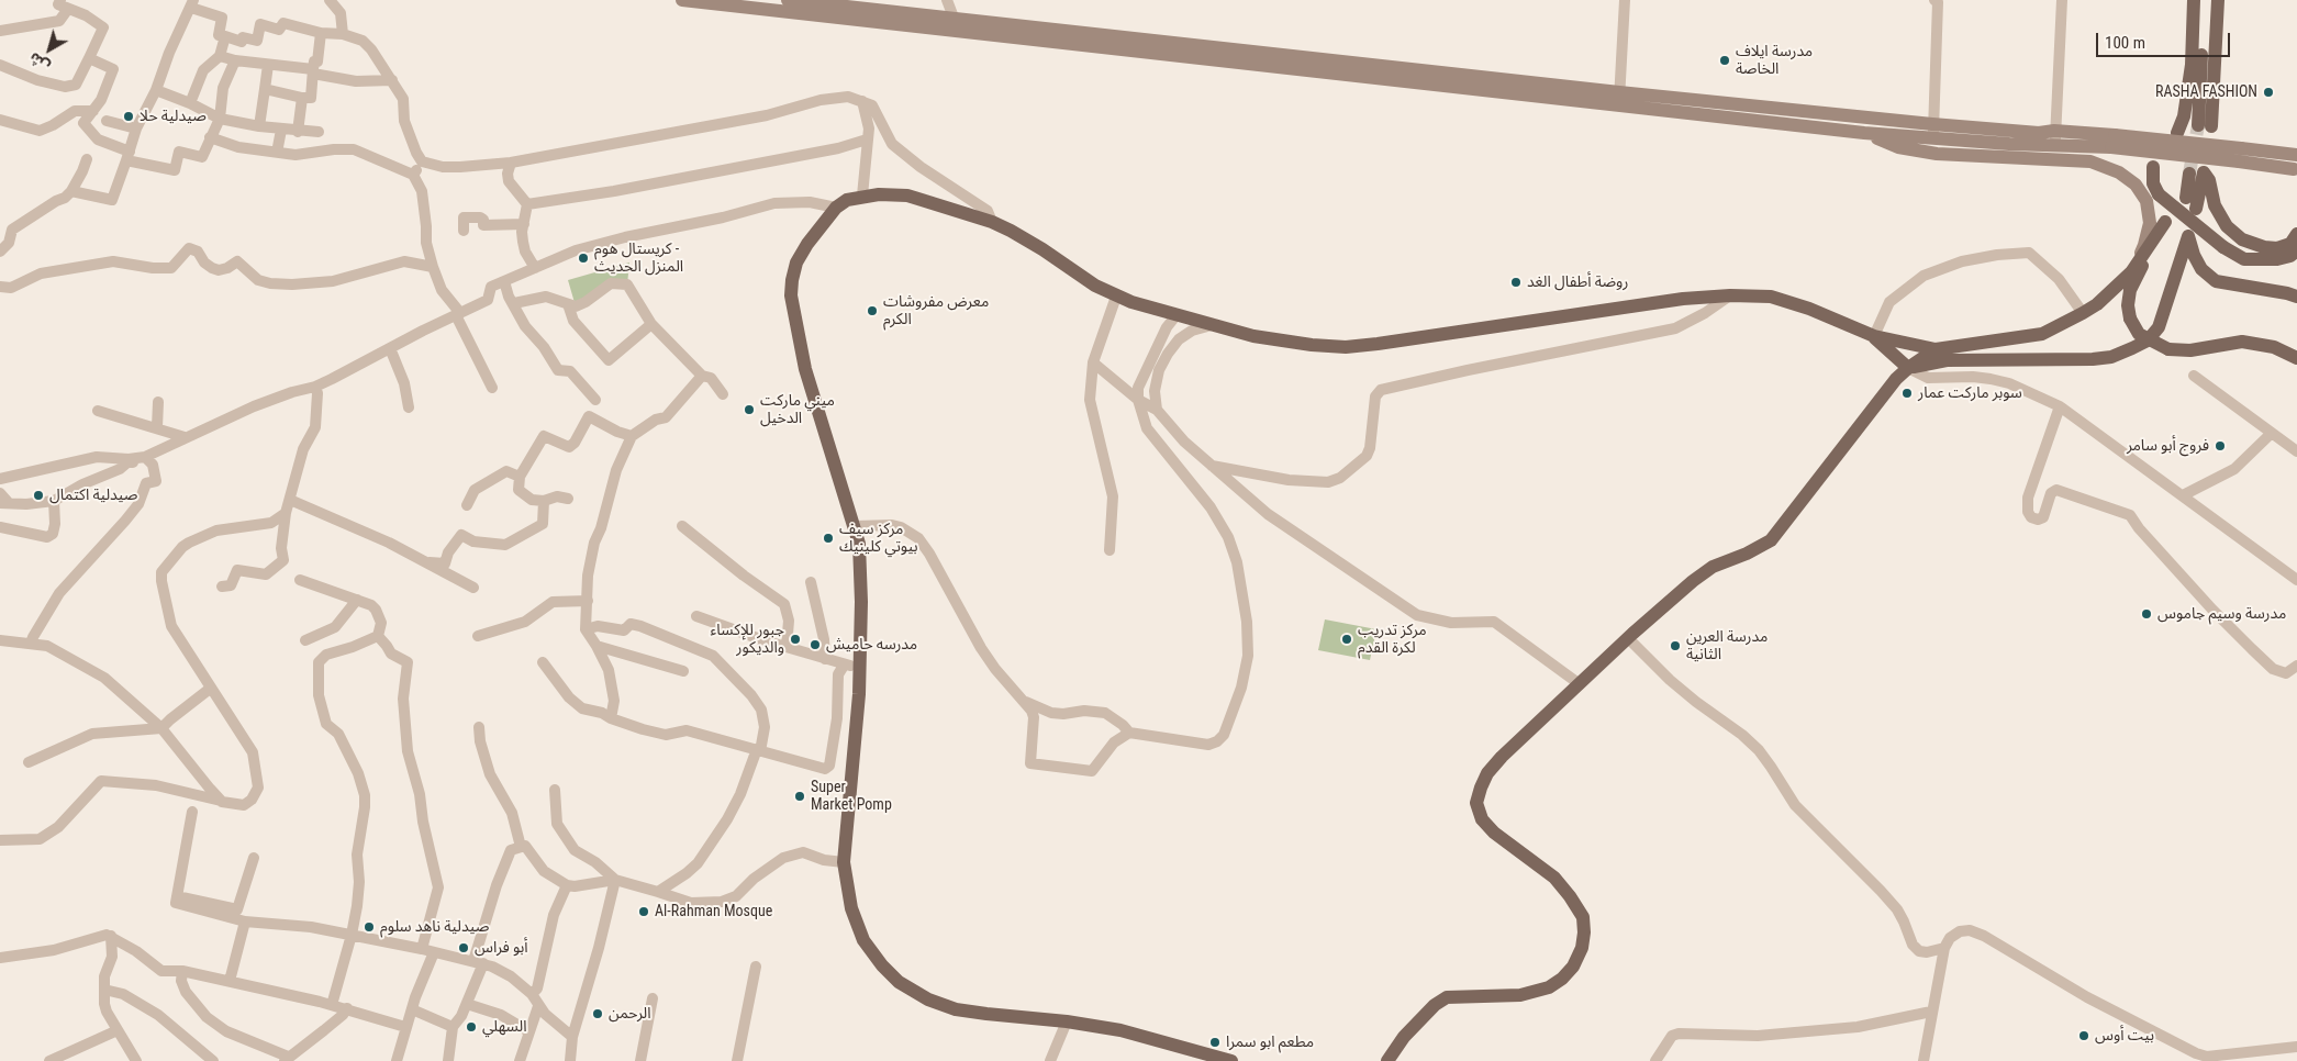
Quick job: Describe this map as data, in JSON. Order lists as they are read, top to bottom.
{
  "places": [
    "مدرسة ايلاف الخاصة",
    "RASHA FASHION",
    "صيدلية حلا",
    "كريستال هوم - المنزل الحديث",
    "روضة أطفال الغد",
    "معرض مفروشات الكرم",
    "سوبر ماركت عمار",
    "ميني ماركت الدخيل",
    "فروج أبو سامر",
    "صيدلية اكتمال",
    "مركز سيف بيوتي كلينيك",
    "مدرسة وسيم جاموس",
    "جبور للإكساء والديكور",
    "مركز تدريب لكرة القدم",
    "مدرسه حاميش",
    "مدرسة العرين الثانية",
    "Super Market Pomp",
    "Al-Rahman Mosque",
    "صيدلية ناهد سلوم",
    "أبو فراس",
    "الرحمن",
    "السهلي",
    "بيت أوس",
    "مطعم ابو سمرا"
  ],
  "scale_bar": "100 m",
  "north": "bottom left"
}
